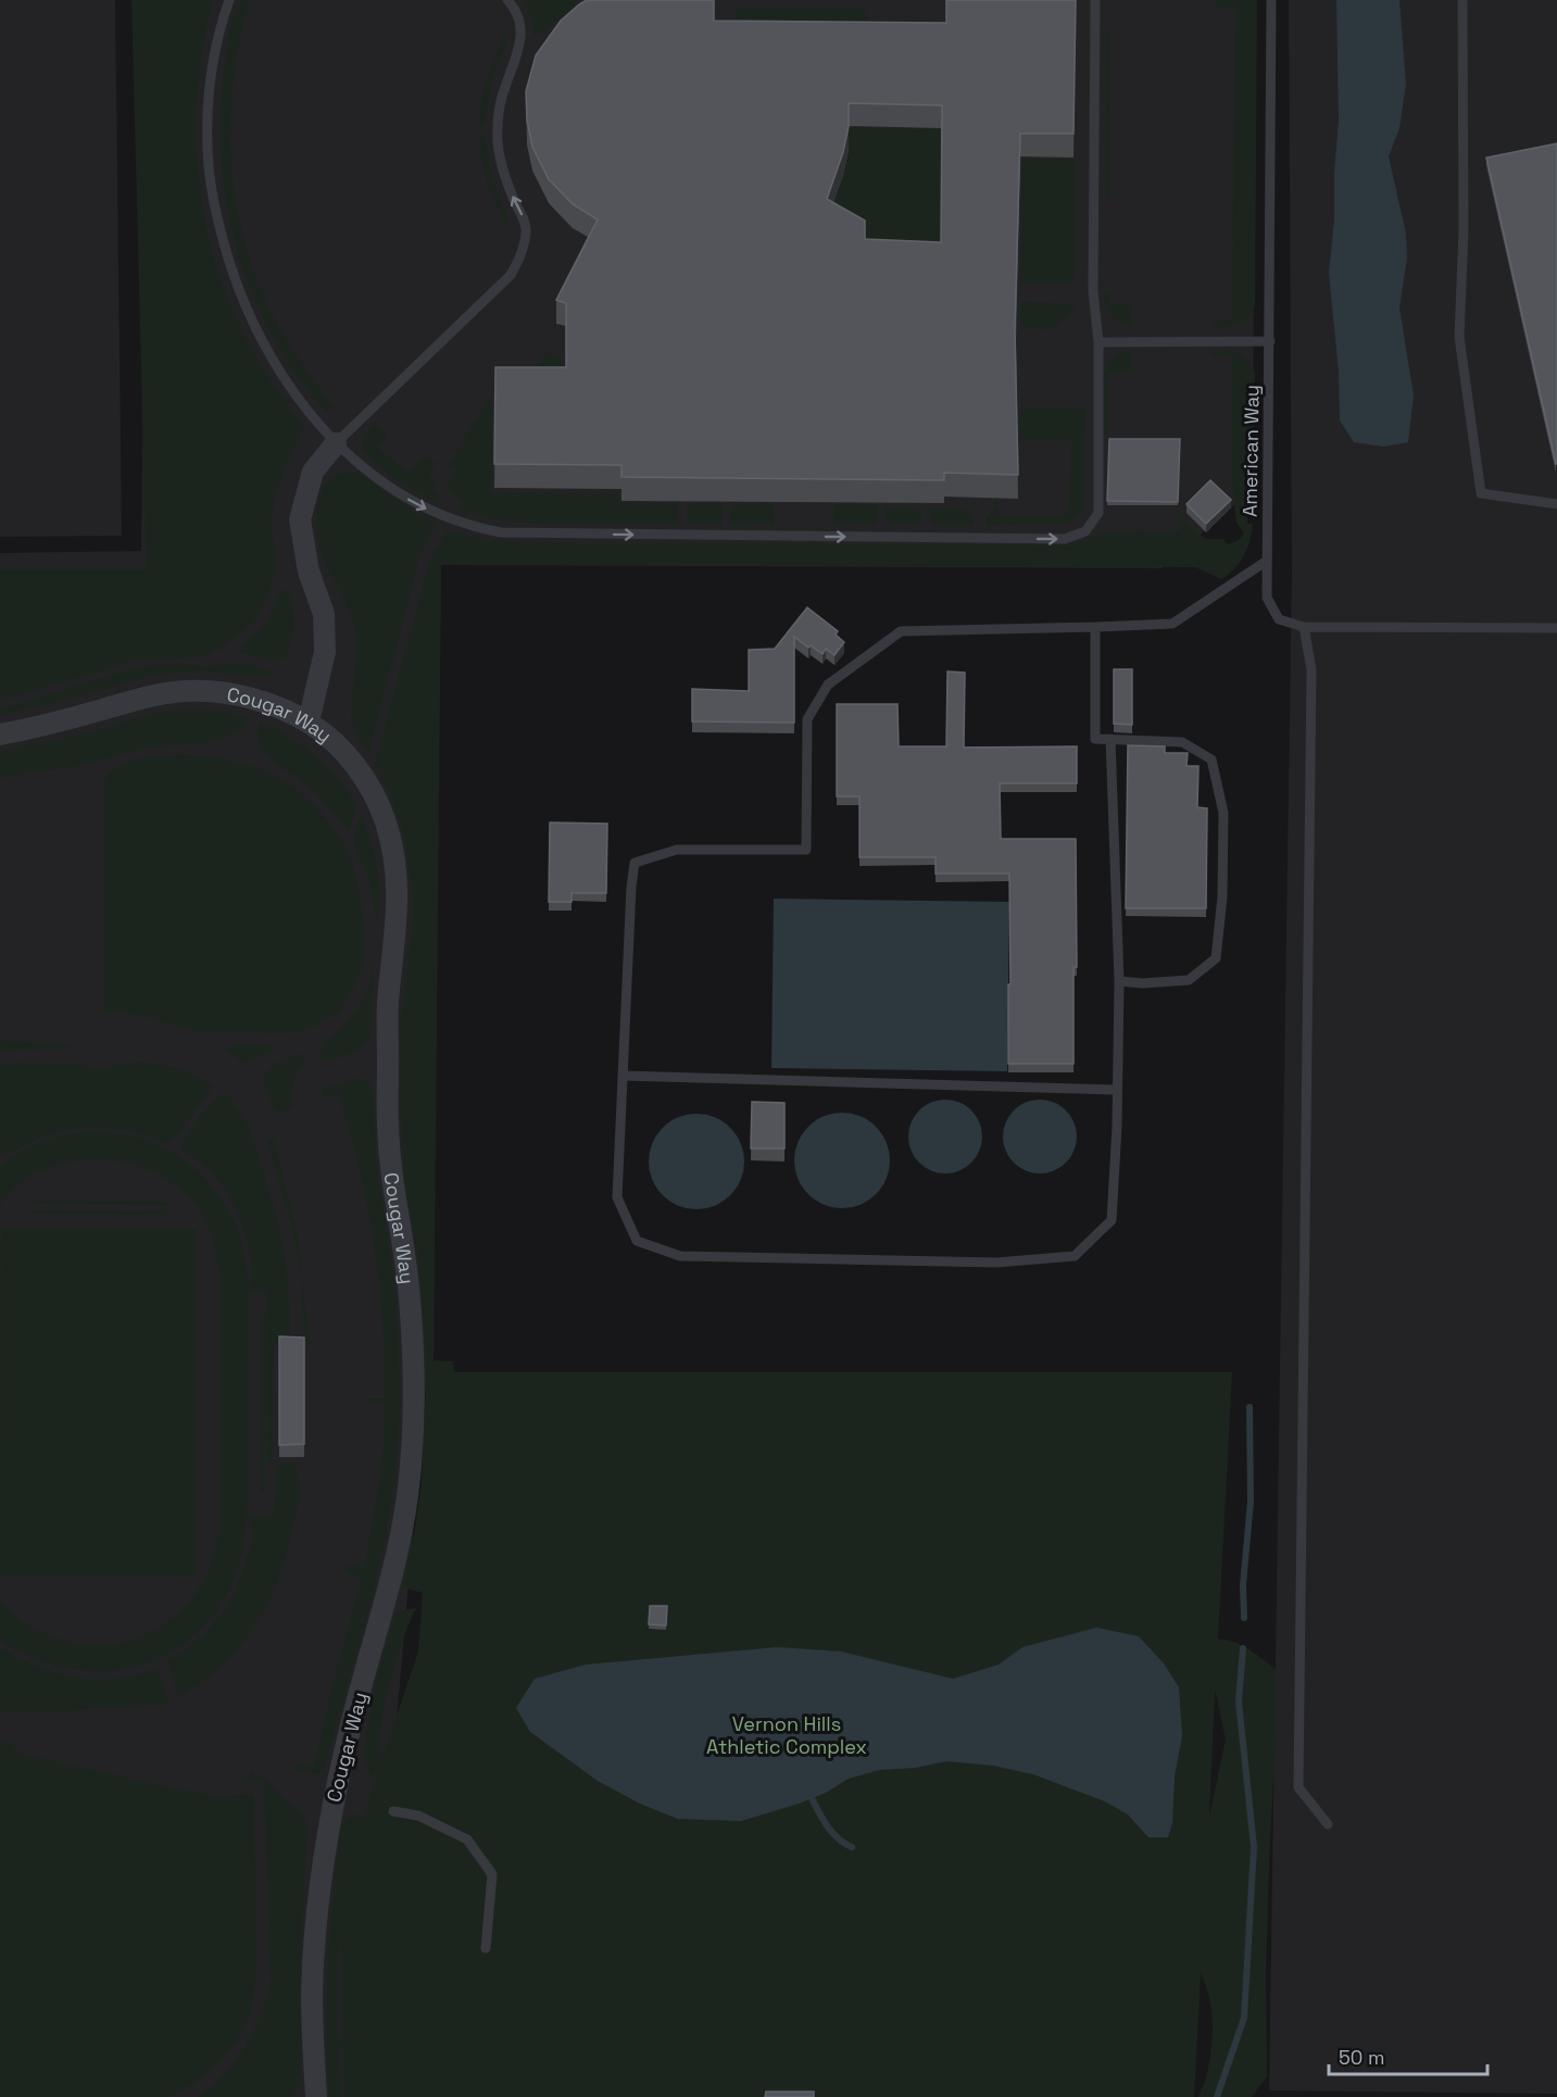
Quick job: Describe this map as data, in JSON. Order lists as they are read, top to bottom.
{
  "streets": {
    "street": ["Cougar Way"],
    "lane": ["American Way"]
  },
  "parks": ["Vernon Hills Athletic Complex"],
  "scale_bar": "50 m"
}
